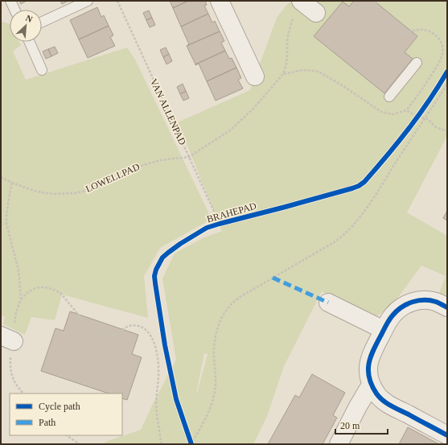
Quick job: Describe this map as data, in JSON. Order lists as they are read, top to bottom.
{
  "streets": {
    "path": ["VAN ALLENPAD", "LOWELLPAD"],
    "cycle path": ["BRAHEPAD"]
  },
  "crossings": [
    ["VAN ALLENPAD", "LOWELLPAD"],
    ["VAN ALLENPAD", "BRAHEPAD"]
  ],
  "legend": ["Cycle path", "Path"],
  "scale_bar": "20 m",
  "north": "top right"
}
